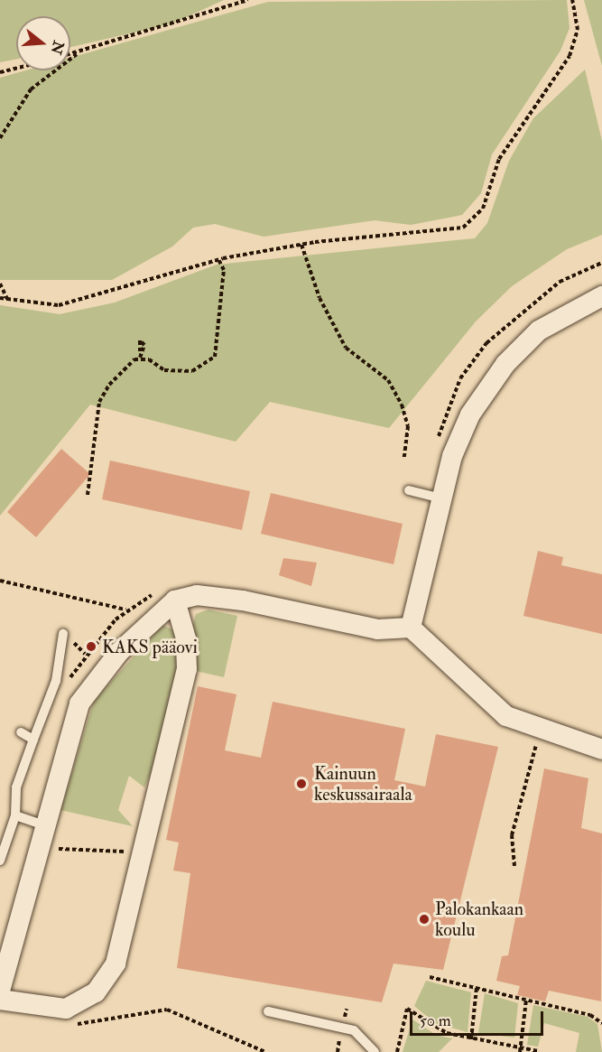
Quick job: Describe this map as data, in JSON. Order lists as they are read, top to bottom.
{
  "places": ["KAKS pääovi", "Kainuun keskussairaala", "Palokankaan koulu"],
  "scale_bar": "50 m",
  "north": "right"
}
